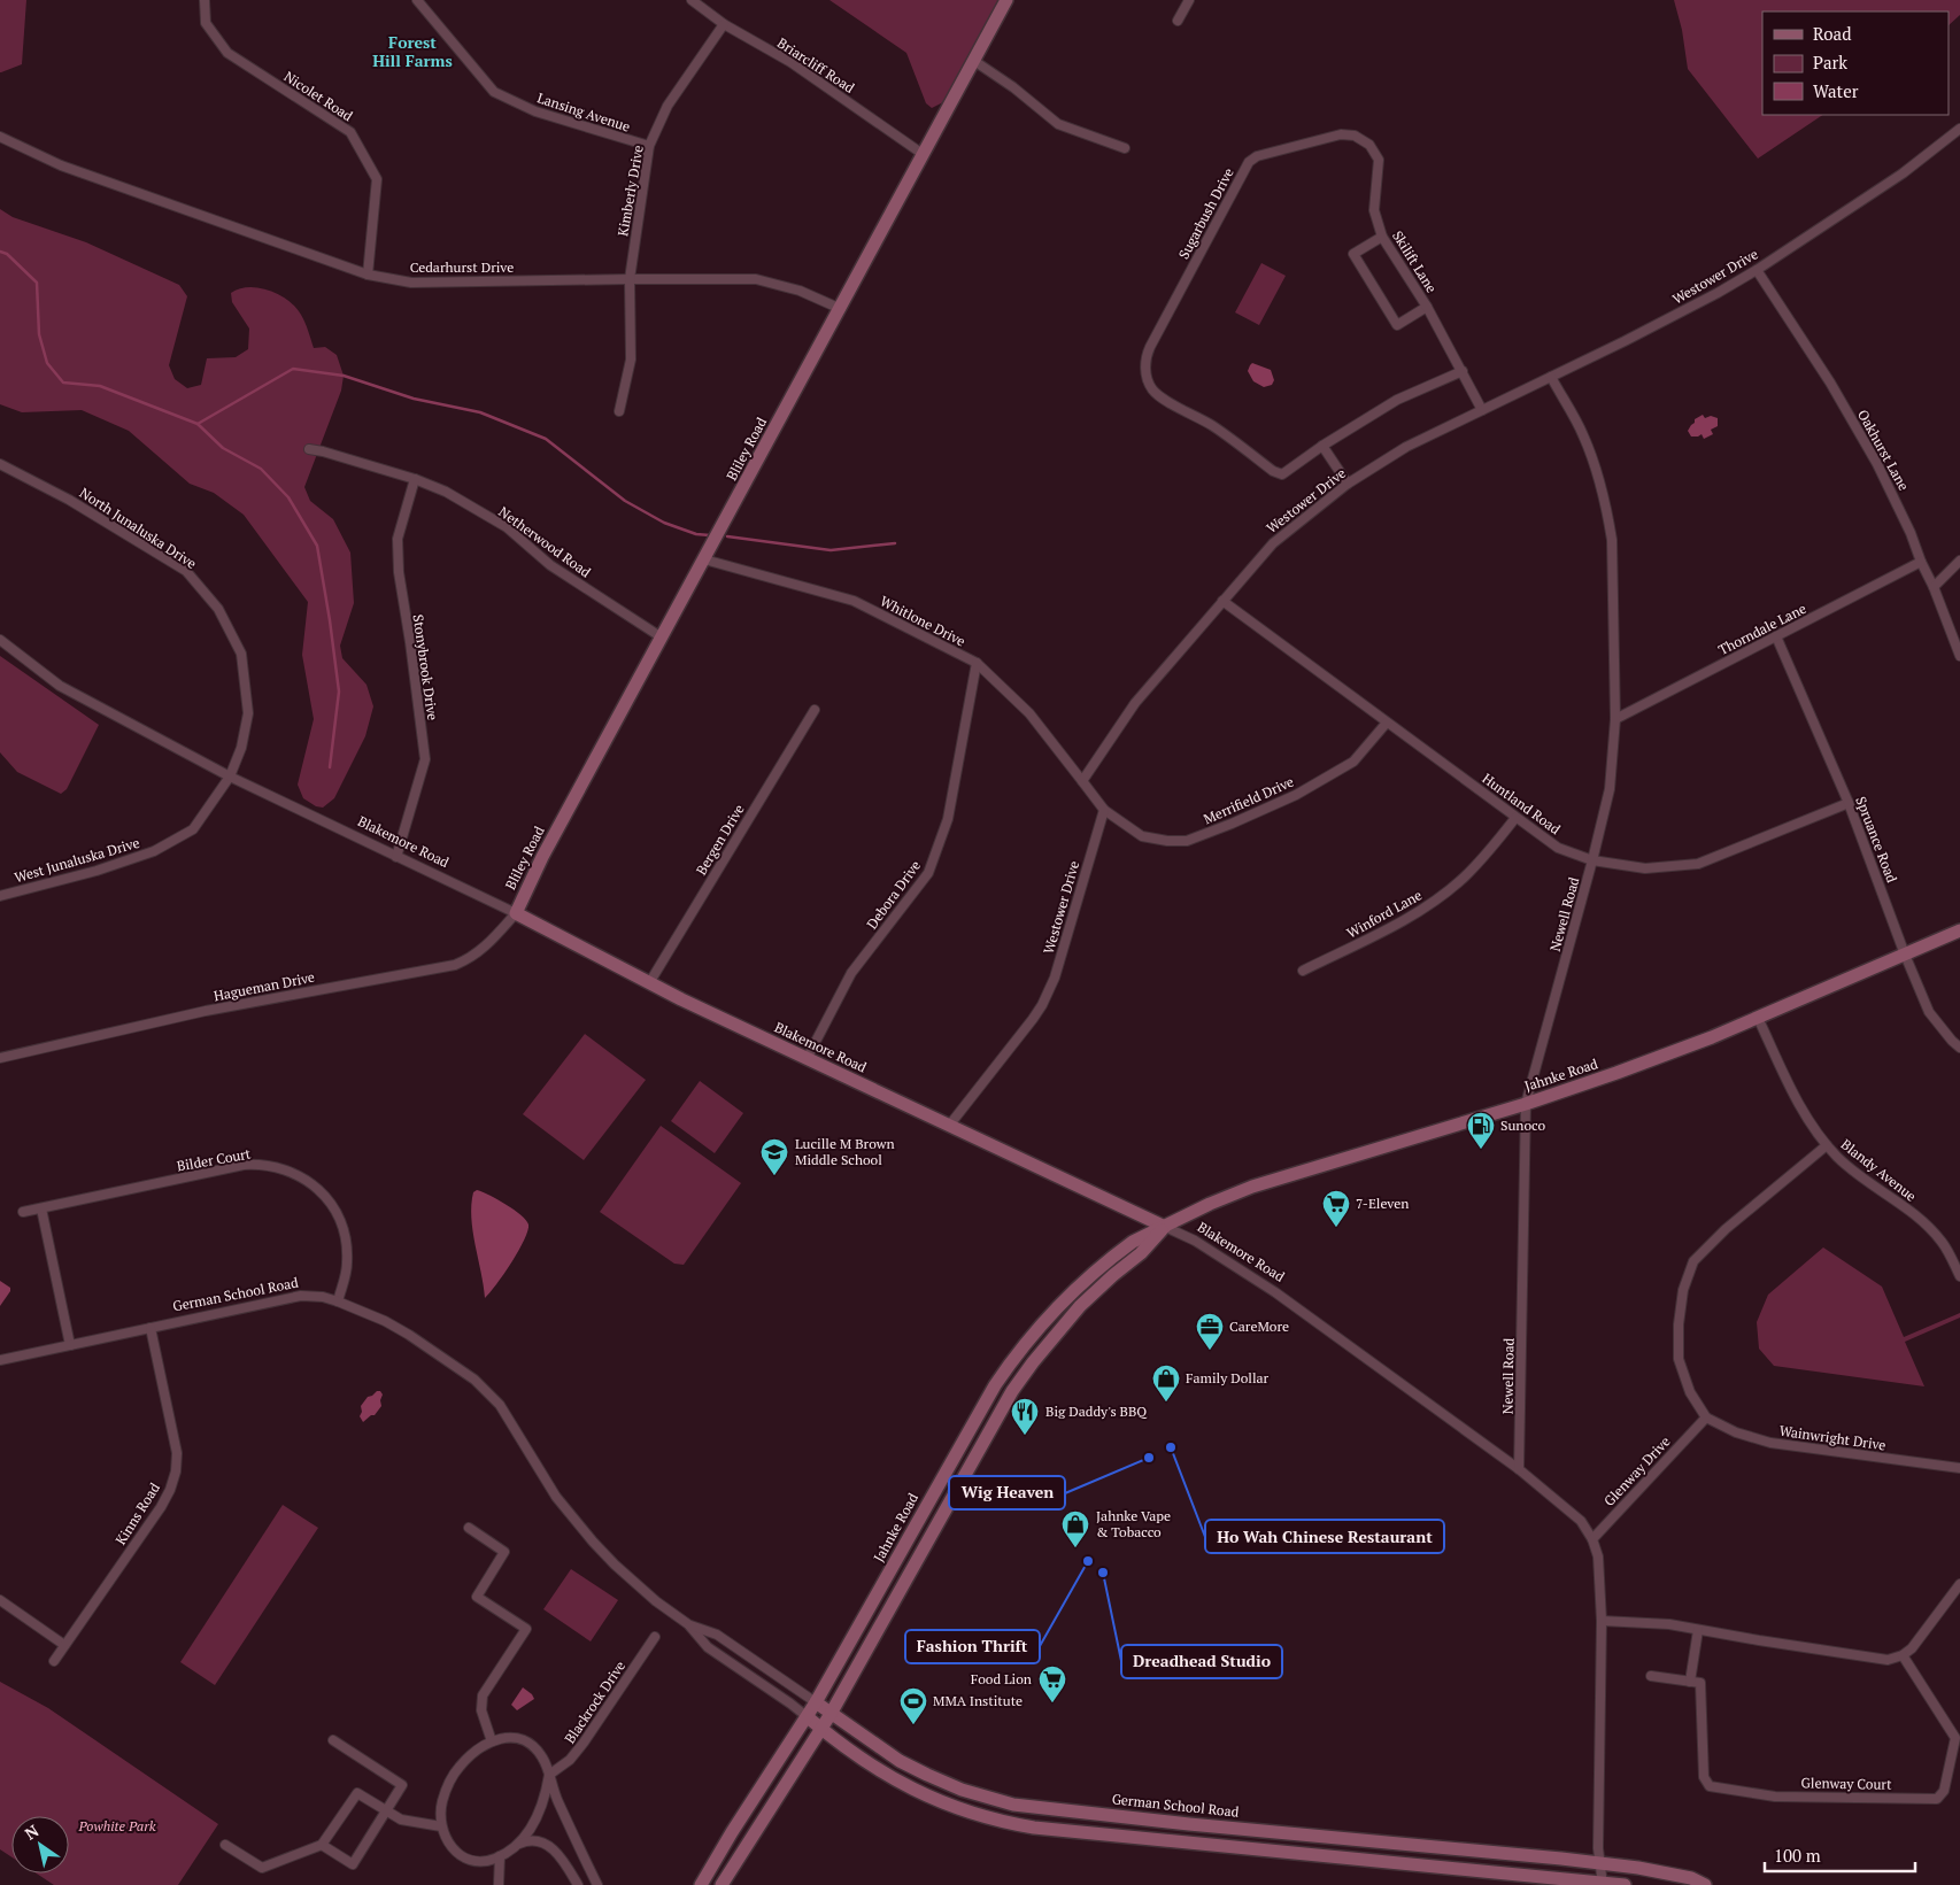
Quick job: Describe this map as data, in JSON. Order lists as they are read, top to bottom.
{
  "streets": {
    "street": [
      "Briarcliff Road",
      "Nicolet Road",
      "Lansing Avenue",
      "Kimberly Drive",
      "Sugarbush Drive",
      "Skilift Lane",
      "Cedarhurst Drive",
      "Westower Drive",
      "Bliley Road",
      "Oakhurst Lane",
      "North Junaluska Drive",
      "Netherwood Road",
      "Whitlone Drive",
      "Thorndale Lane",
      "Stonybrook Drive",
      "Merrifield Drive",
      "Huntland Road",
      "Bergen Drive",
      "Spruance Road",
      "Blakemore Road",
      "West Junaluska Drive",
      "Debora Drive",
      "Winford Lane",
      "Newell Road",
      "Hagueman Drive",
      "Jahnke Road",
      "Bilder Court",
      "Blandy Avenue",
      "German School Road",
      "Wainwright Drive",
      "Glenway Drive",
      "Kinns Road",
      "Blackrock Drive",
      "Glenway Court"
    ]
  },
  "crossings": [
    ["Briarcliff Road", "Kimberly Drive"],
    ["Briarcliff Road", "Bliley Road"],
    ["Nicolet Road", "Cedarhurst Drive"],
    ["Lansing Avenue", "Kimberly Drive"],
    ["Kimberly Drive", "Cedarhurst Drive"],
    ["Sugarbush Drive", "Skilift Lane"],
    ["Skilift Lane", "Westower Drive"],
    ["Cedarhurst Drive", "Bliley Road"],
    ["Westower Drive", "Oakhurst Lane"],
    ["Westower Drive", "Whitlone Drive"],
    ["Westower Drive", "Merrifield Drive"],
    ["Westower Drive", "Huntland Road"],
    ["Westower Drive", "Blakemore Road"],
    ["Westower Drive", "Newell Road"],
    ["Bliley Road", "Netherwood Road"],
    ["Bliley Road", "Whitlone Drive"],
    ["Bliley Road", "Blakemore Road"],
    ["Bliley Road", "Hagueman Drive"],
    ["Oakhurst Lane", "Thorndale Lane"],
    ["North Junaluska Drive", "Blakemore Road"],
    ["North Junaluska Drive", "West Junaluska Drive"],
    ["Netherwood Road", "Stonybrook Drive"],
    ["Whitlone Drive", "Debora Drive"],
    ["Thorndale Lane", "Spruance Road"],
    ["Thorndale Lane", "Newell Road"],
    ["Stonybrook Drive", "Blakemore Road"],
    ["Merrifield Drive", "Huntland Road"],
    ["Huntland Road", "Spruance Road"],
    ["Huntland Road", "Winford Lane"],
    ["Huntland Road", "Newell Road"],
    ["Bergen Drive", "Blakemore Road"],
    ["Spruance Road", "Jahnke Road"],
    ["Blakemore Road", "West Junaluska Drive"],
    ["Blakemore Road", "Debora Drive"],
    ["Blakemore Road", "Newell Road"],
    ["Blakemore Road", "Hagueman Drive"],
    ["Blakemore Road", "Jahnke Road"],
    ["Blakemore Road", "Glenway Drive"],
    ["Newell Road", "Jahnke Road"],
    ["Jahnke Road", "Blandy Avenue"],
    ["Jahnke Road", "German School Road"],
    ["Bilder Court", "German School Road"],
    ["German School Road", "Kinns Road"],
    ["Wainwright Drive", "Glenway Drive"]
  ],
  "districts": ["Forest Hill Farms"],
  "parks": ["Powhite Park"],
  "places": {
    "fuel station": ["Sunoco"],
    "school or university": ["Lucille M Brown Middle School"],
    "supermarket": ["7-Eleven", "Food Lion"],
    "office": ["CareMore"],
    "shop": ["Family Dollar", "Jahnke Vape & Tobacco"],
    "restaurant": ["Big Daddy's BBQ"],
    "other": [
      "Ho Wah Chinese Restaurant",
      "Wig Heaven",
      "Fashion Thrift",
      "Dreadhead Studio"
    ],
    "sports": ["MMA Institute"]
  },
  "legend": ["Road", "Park", "Water"],
  "scale_bar": "100 m",
  "north": "top left"
}
